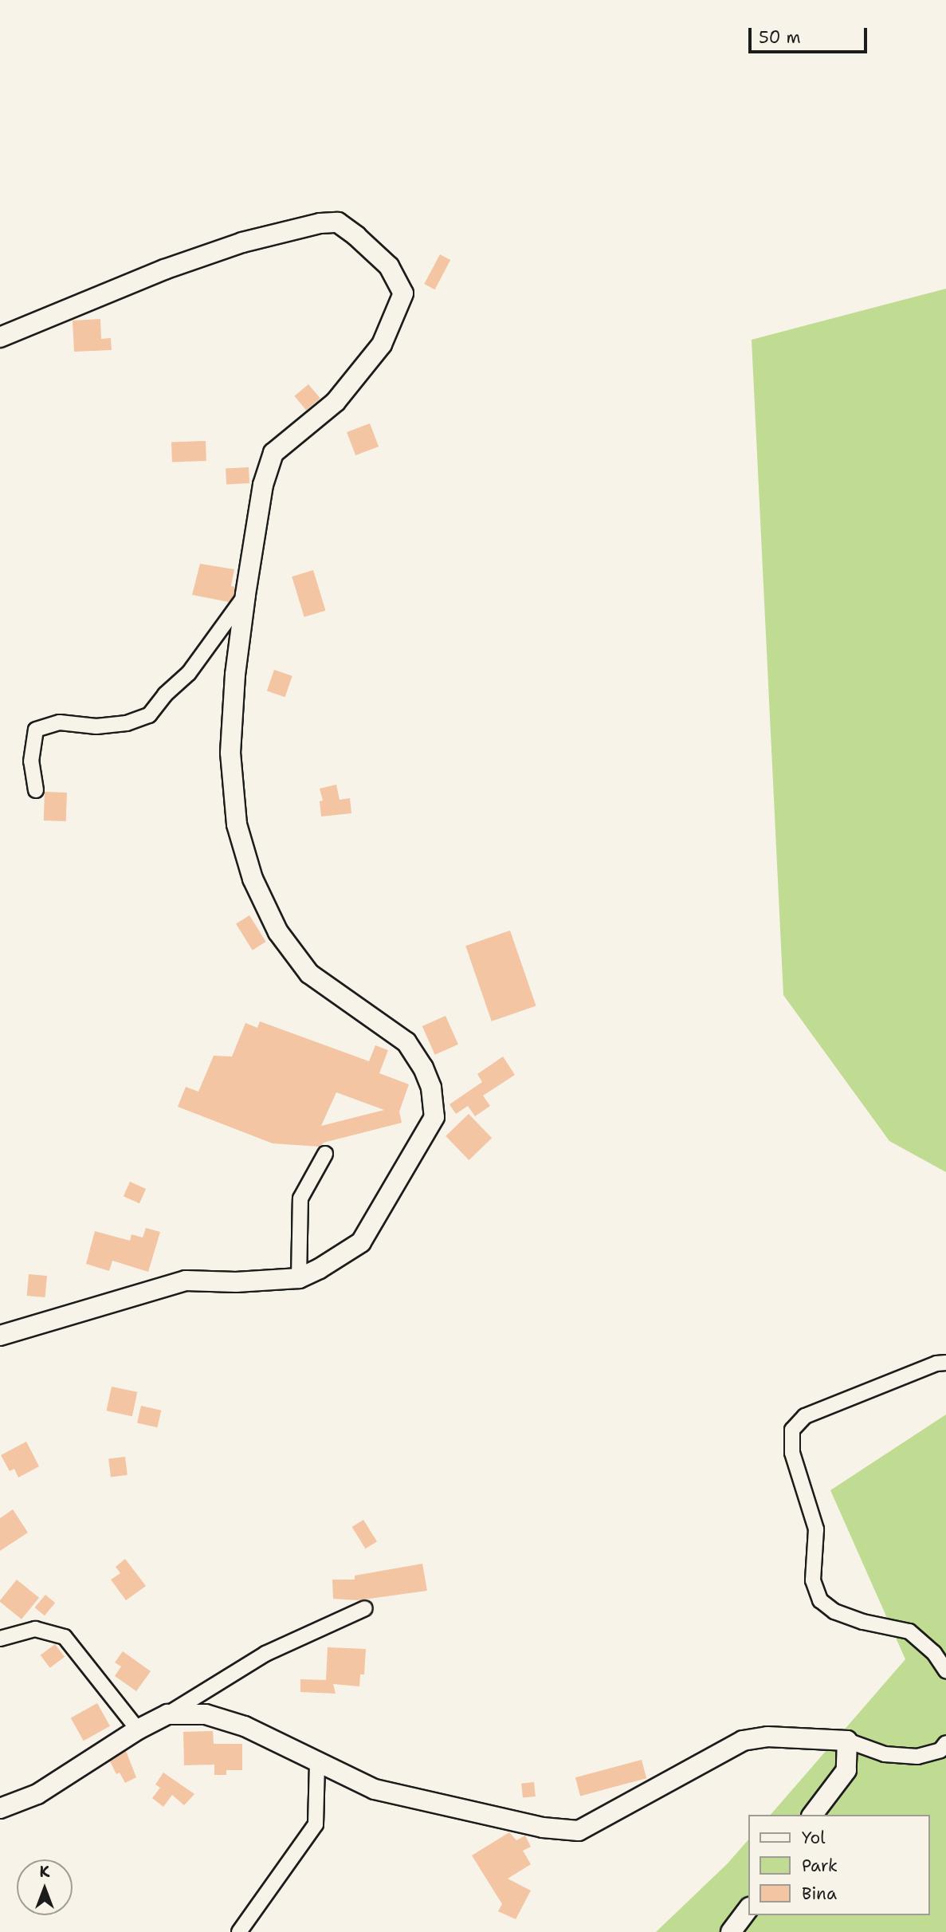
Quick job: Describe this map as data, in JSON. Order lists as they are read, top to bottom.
{
  "legend": ["Yol", "Park", "Bina"],
  "scale_bar": "50 m",
  "north": "top"
}
